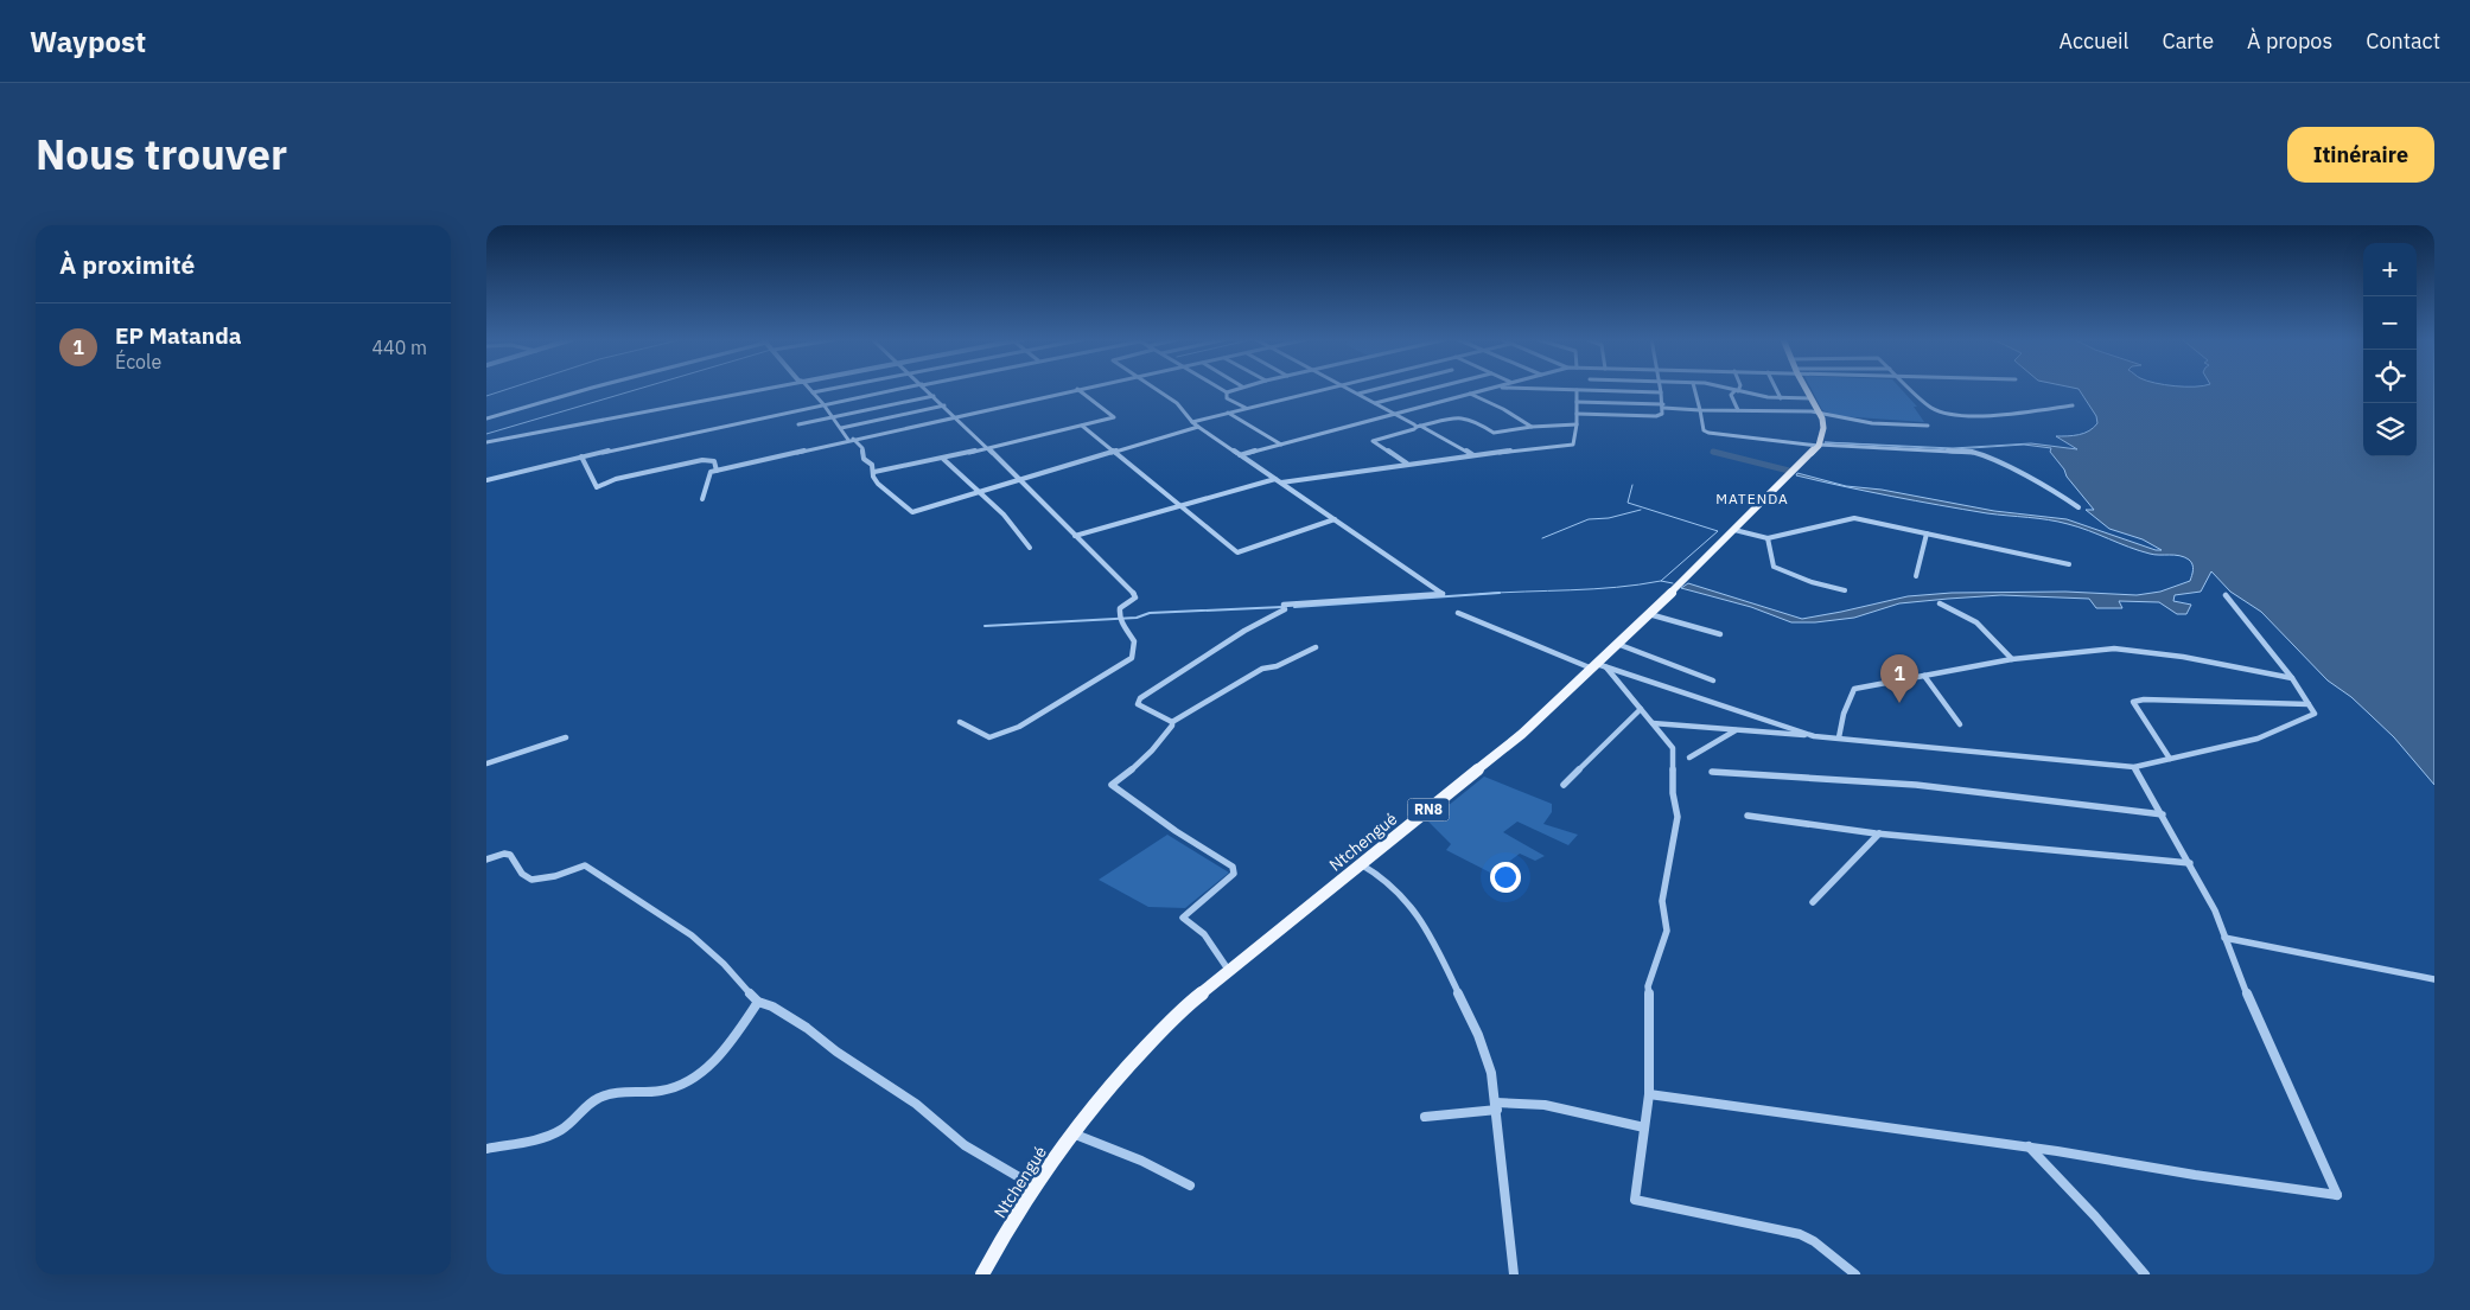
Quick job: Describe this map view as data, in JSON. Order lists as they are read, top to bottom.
{
  "streets": {
    "main road": ["RN8", "Ntchengué"]
  },
  "districts": ["MATENDA"],
  "page": {
    "header": "Waypost",
    "nav": [
      "Accueil",
      "Carte",
      "À propos",
      "Contact"
    ],
    "title": "Nous trouver",
    "buttons": "Itinéraire",
    "heading": "À proximité",
    "map_buttons": ["+", "−"],
    "list": [
      {
        "mark": "1",
        "name": "EP Matanda",
        "note": "École",
        "value": "440 m"
      }
    ],
    "pins": "1"
  }
}
